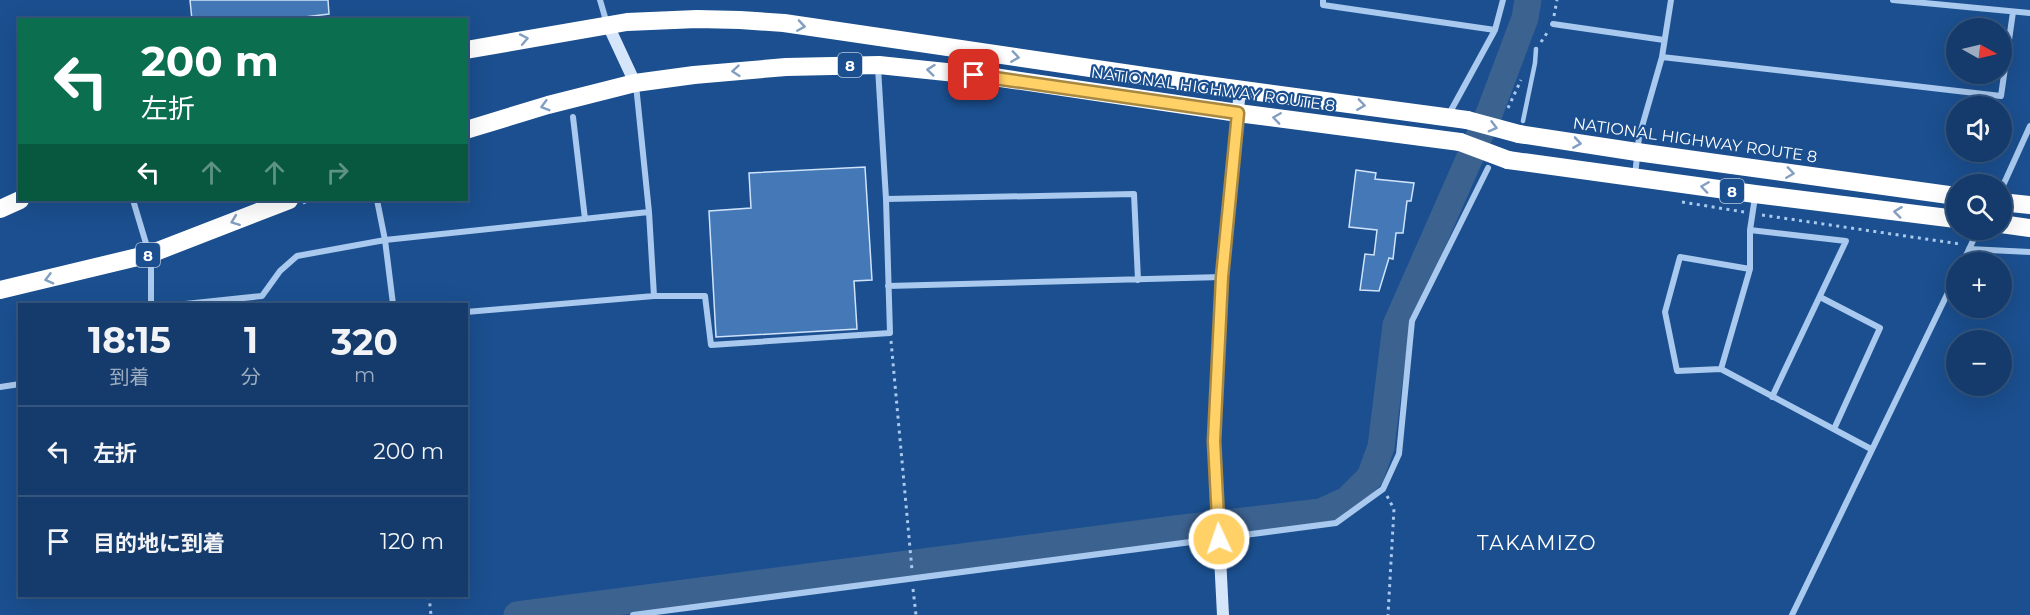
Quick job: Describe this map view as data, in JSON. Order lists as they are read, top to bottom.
{
  "streets": {
    "highway": ["8", "NATIONAL HIGHWAY ROUTE 8"]
  },
  "districts": ["TAKAMIZO"],
  "north": "right",
  "page": {
    "map_buttons": ["+", "−"],
    "turn": ["200 m", "左折"],
    "eta": [
      "18:15",
      "到着",
      "1",
      "分",
      "320",
      "m"
    ],
    "list": [
      {
        "name": "左折",
        "value": "200 m"
      },
      {
        "name": "目的地に到着",
        "value": "120 m"
      }
    ]
  }
}
